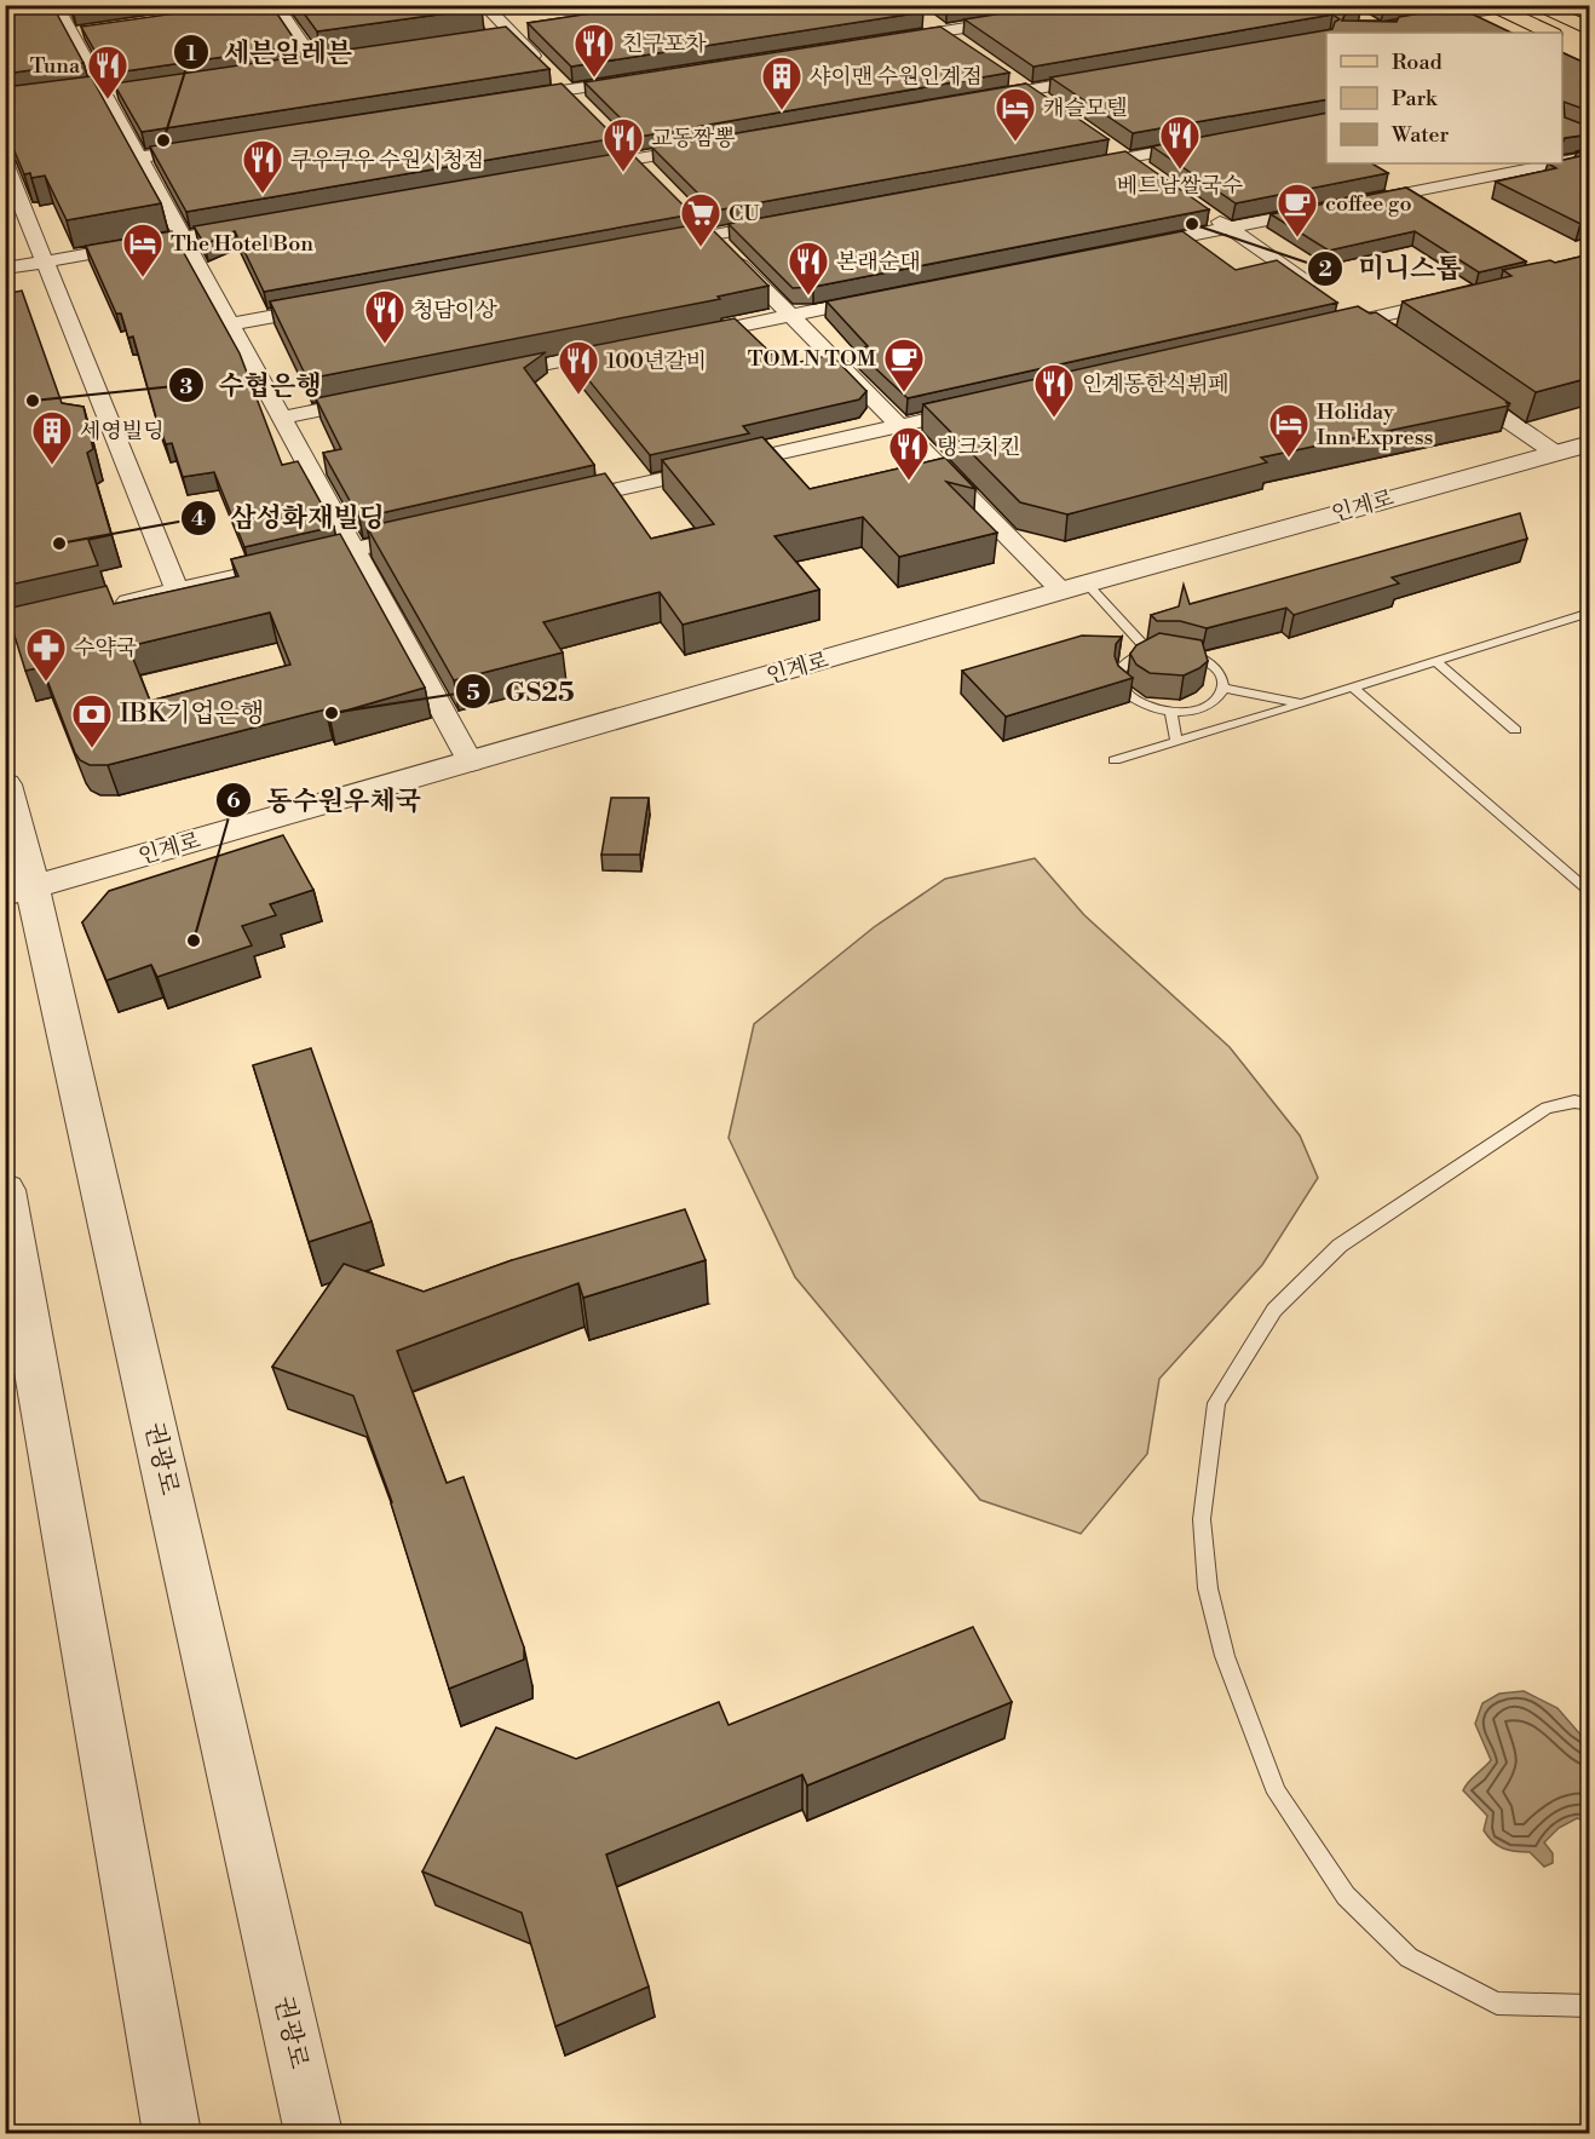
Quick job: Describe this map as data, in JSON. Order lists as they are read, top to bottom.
{
  "streets": {
    "street": ["인계로", "권광로"]
  },
  "crossings": [
    ["인계로", "권광로"]
  ],
  "places": {
    "restaurant": [
      "친구포차",
      "Tuna",
      "베트남쌀국수",
      "교동짬뽕",
      "쿠우쿠우 수원시청점",
      "본래순대",
      "청담이상",
      "100년갈비",
      "인계동한식뷔페",
      "탱크치킨"
    ],
    "building": ["샤이맨 수원인계점", "세영빌딩"],
    "other": [
      "세븐일레븐",
      "미니스톱",
      "수협은행",
      "삼성화재빌딩",
      "GS25",
      "동수원우체국"
    ],
    "hotel": ["캐슬모텔", "The Hotel Bon", "Holiday Inn Express"],
    "cafe": ["coffee go", "TOM N TOM"],
    "supermarket": ["CU"],
    "pharmacy": ["수약국"],
    "bank": ["IBK기업은행"]
  },
  "legend": ["Road", "Park", "Water"]
}
